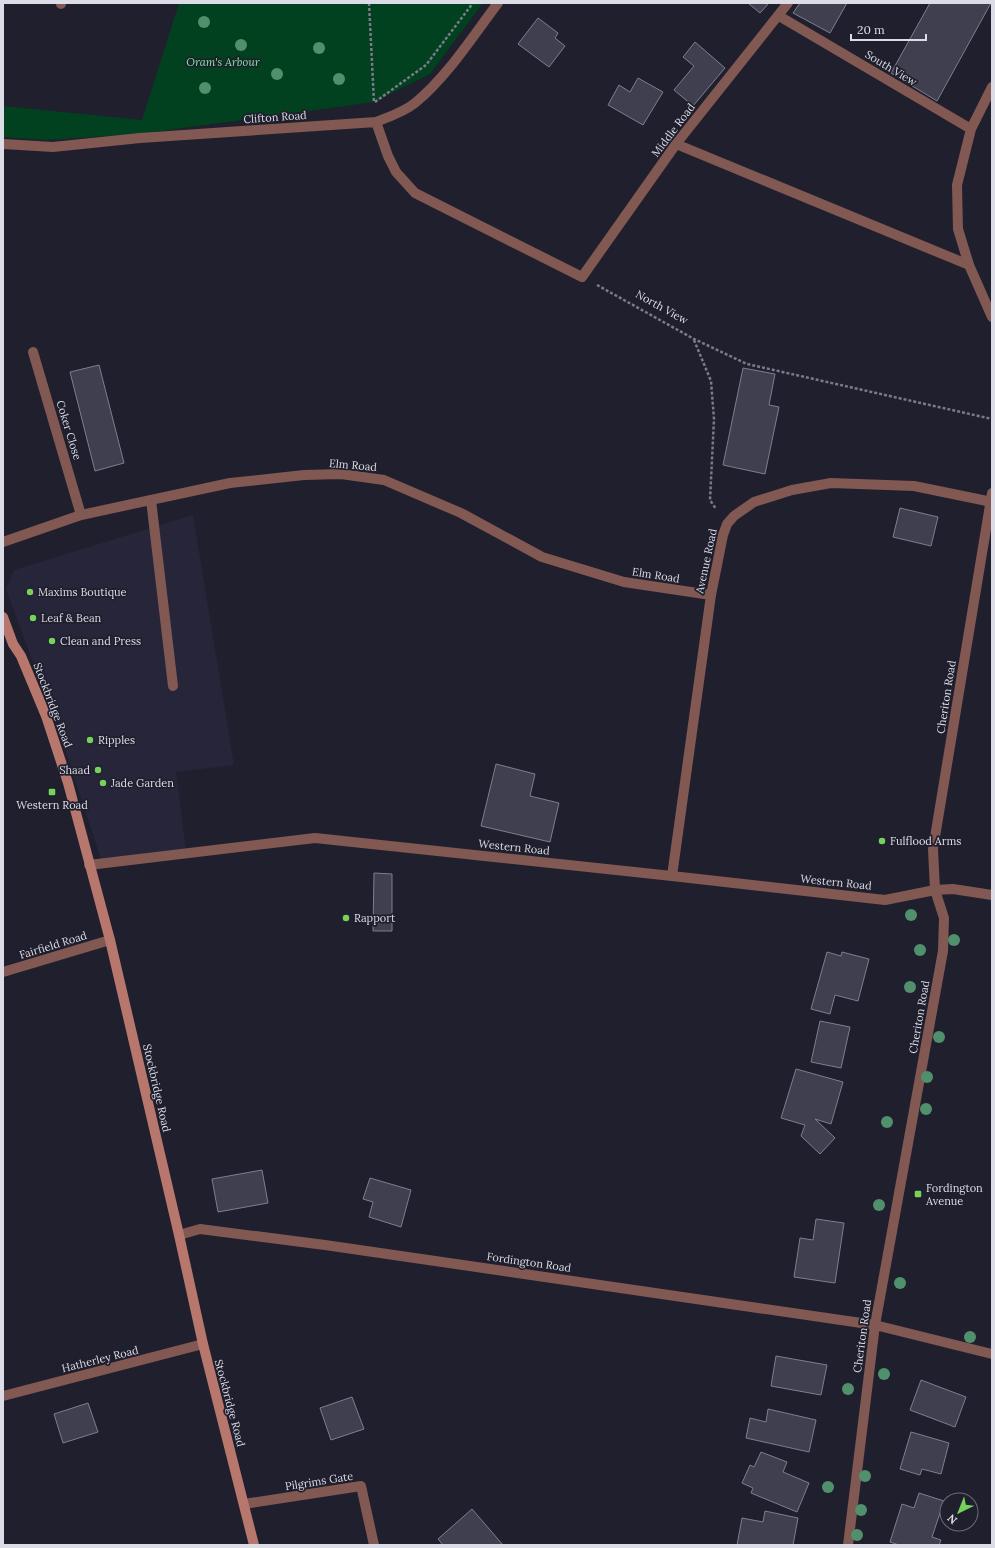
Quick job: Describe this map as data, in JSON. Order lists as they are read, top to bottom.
{
  "streets": {
    "main road": ["Stockbridge Road"],
    "street": [
      "South View",
      "Clifton Road",
      "Middle Road",
      "Coker Close",
      "Elm Road",
      "Avenue Road",
      "Cheriton Road",
      "Western Road",
      "Fairfield Road",
      "Fordington Road",
      "Hatherley Road",
      "Pilgrims Gate"
    ],
    "path": ["North View"]
  },
  "crossings": [
    ["South View", "Middle Road"],
    ["Middle Road", "North View"],
    ["Coker Close", "Elm Road"],
    ["Elm Road", "Avenue Road"],
    ["Avenue Road", "Cheriton Road"],
    ["Avenue Road", "Western Road"],
    ["Cheriton Road", "Western Road"],
    ["Cheriton Road", "Fordington Road"],
    ["Stockbridge Road", "Western Road"],
    ["Stockbridge Road", "Fairfield Road"],
    ["Stockbridge Road", "Fordington Road"],
    ["Stockbridge Road", "Hatherley Road"],
    ["Stockbridge Road", "Pilgrims Gate"]
  ],
  "parks": ["Oram's Arbour"],
  "places": {
    "other": [
      "Maxims Boutique",
      "Leaf & Bean",
      "Clean and Press",
      "Ripples",
      "Shaad",
      "Jade Garden",
      "Fulflood Arms",
      "Rapport"
    ],
    "transit": ["Western Road", "Fordington Avenue"]
  },
  "scale_bar": "20 m",
  "north": "bottom left"
}
